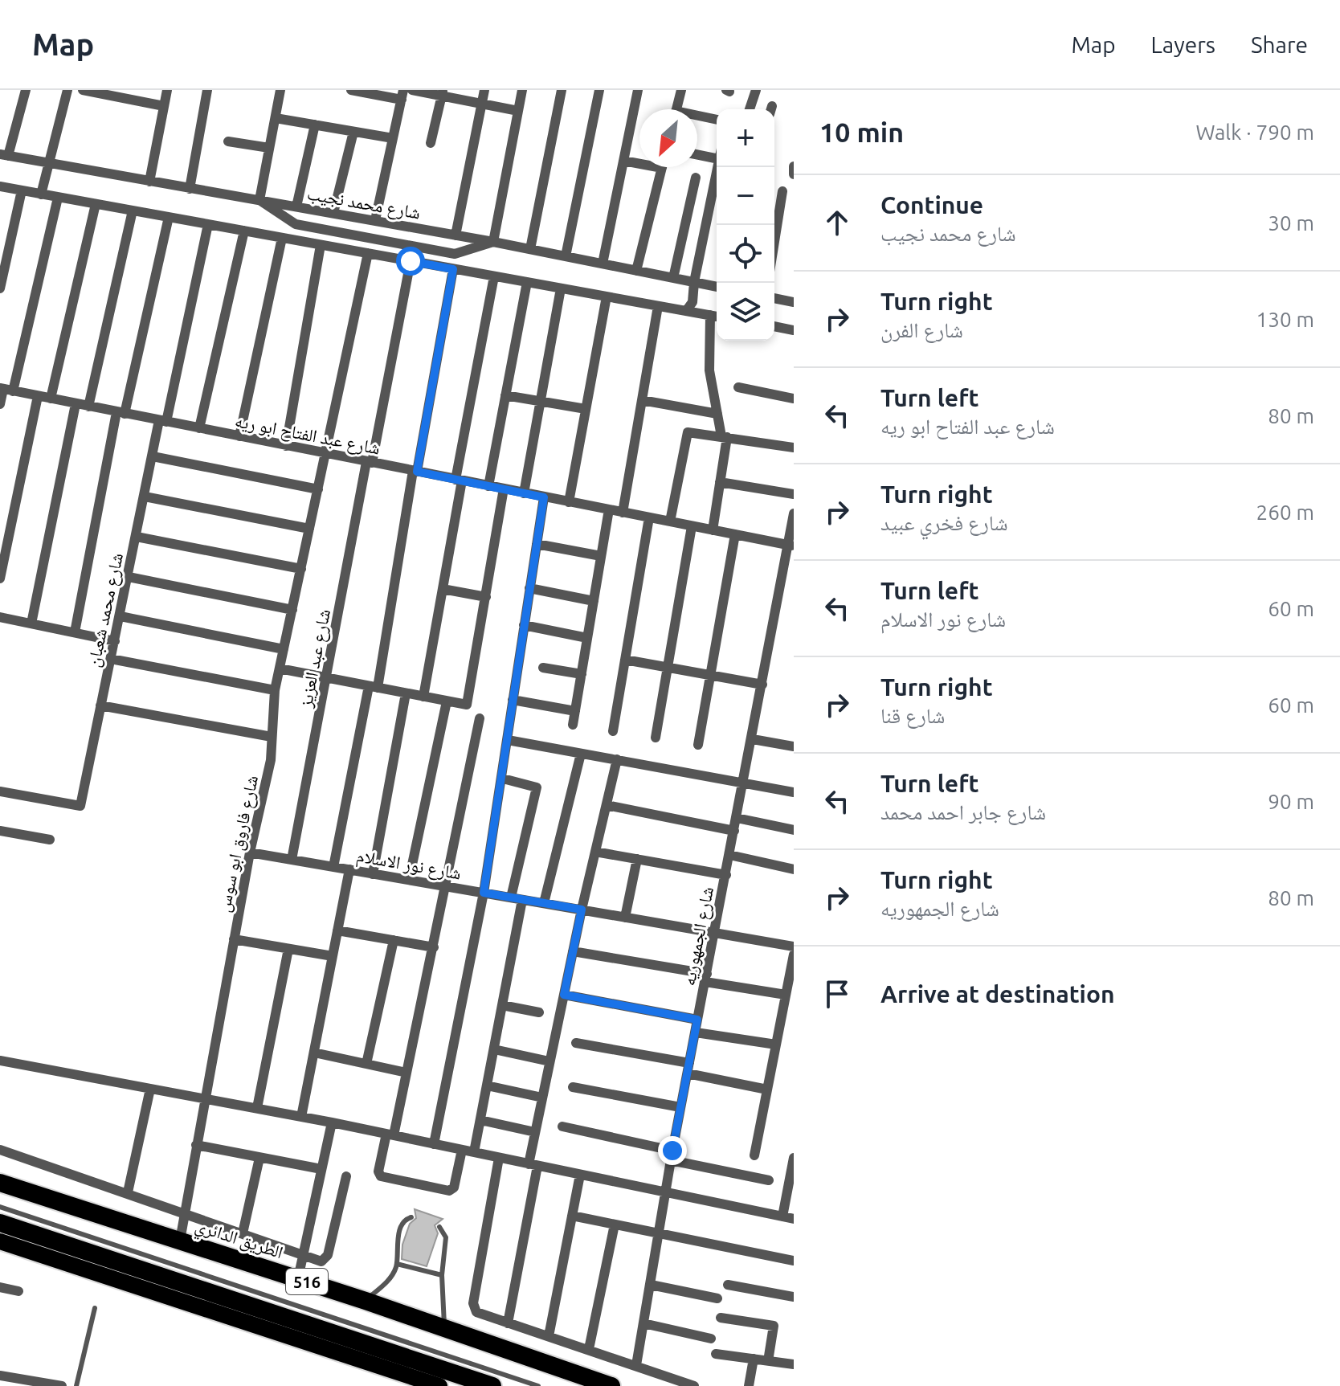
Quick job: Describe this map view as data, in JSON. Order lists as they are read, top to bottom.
{
  "streets": {
    "highway": ["الطريق الدائري", "516"],
    "street": [
      "شارع محمد نجيب",
      "شارع عبد الفتاح ابو ريه",
      "شارع محمد شعبان",
      "شارع عبد العزيز",
      "شارع فاروق ابو سوس",
      "شارع نور الاسلام",
      "شارع الجمهوريه"
    ]
  },
  "crossings": [
    ["شارع عبد الفتاح ابو ريه", "شارع محمد شعبان"],
    ["شارع عبد الفتاح ابو ريه", "شارع عبد العزيز"],
    ["شارع عبد الفتاح ابو ريه", "شارع فاروق ابو سوس"],
    ["شارع عبد الفتاح ابو ريه", "شارع الجمهوريه"],
    ["شارع عبد العزيز", "شارع نور الاسلام"],
    ["شارع فاروق ابو سوس", "شارع نور الاسلام"],
    ["شارع فاروق ابو سوس", "الطريق الدائري"],
    ["شارع نور الاسلام", "شارع الجمهوريه"]
  ],
  "north": "bottom left",
  "page": {
    "header": "Map",
    "nav": ["Map", "Layers", "Share"],
    "heading": ["10 min", "Walk · 790 m"],
    "map_buttons": ["+", "−"],
    "list": [
      ["Continue", "شارع محمد نجيب", "30 m"],
      ["Turn right", "شارع الفرن", "130 m"],
      ["Turn left", "شارع عبد الفتاح ابو ريه", "80 m"],
      ["Turn right", "شارع فخري عبيد", "260 m"],
      ["Turn left", "شارع نور الاسلام", "60 m"],
      ["Turn right", "شارع قنا", "60 m"],
      ["Turn left", "شارع جابر احمد محمد", "90 m"],
      ["Turn right", "شارع الجمهوريه", "80 m"],
      "Arrive at destination"
    ]
  }
}
